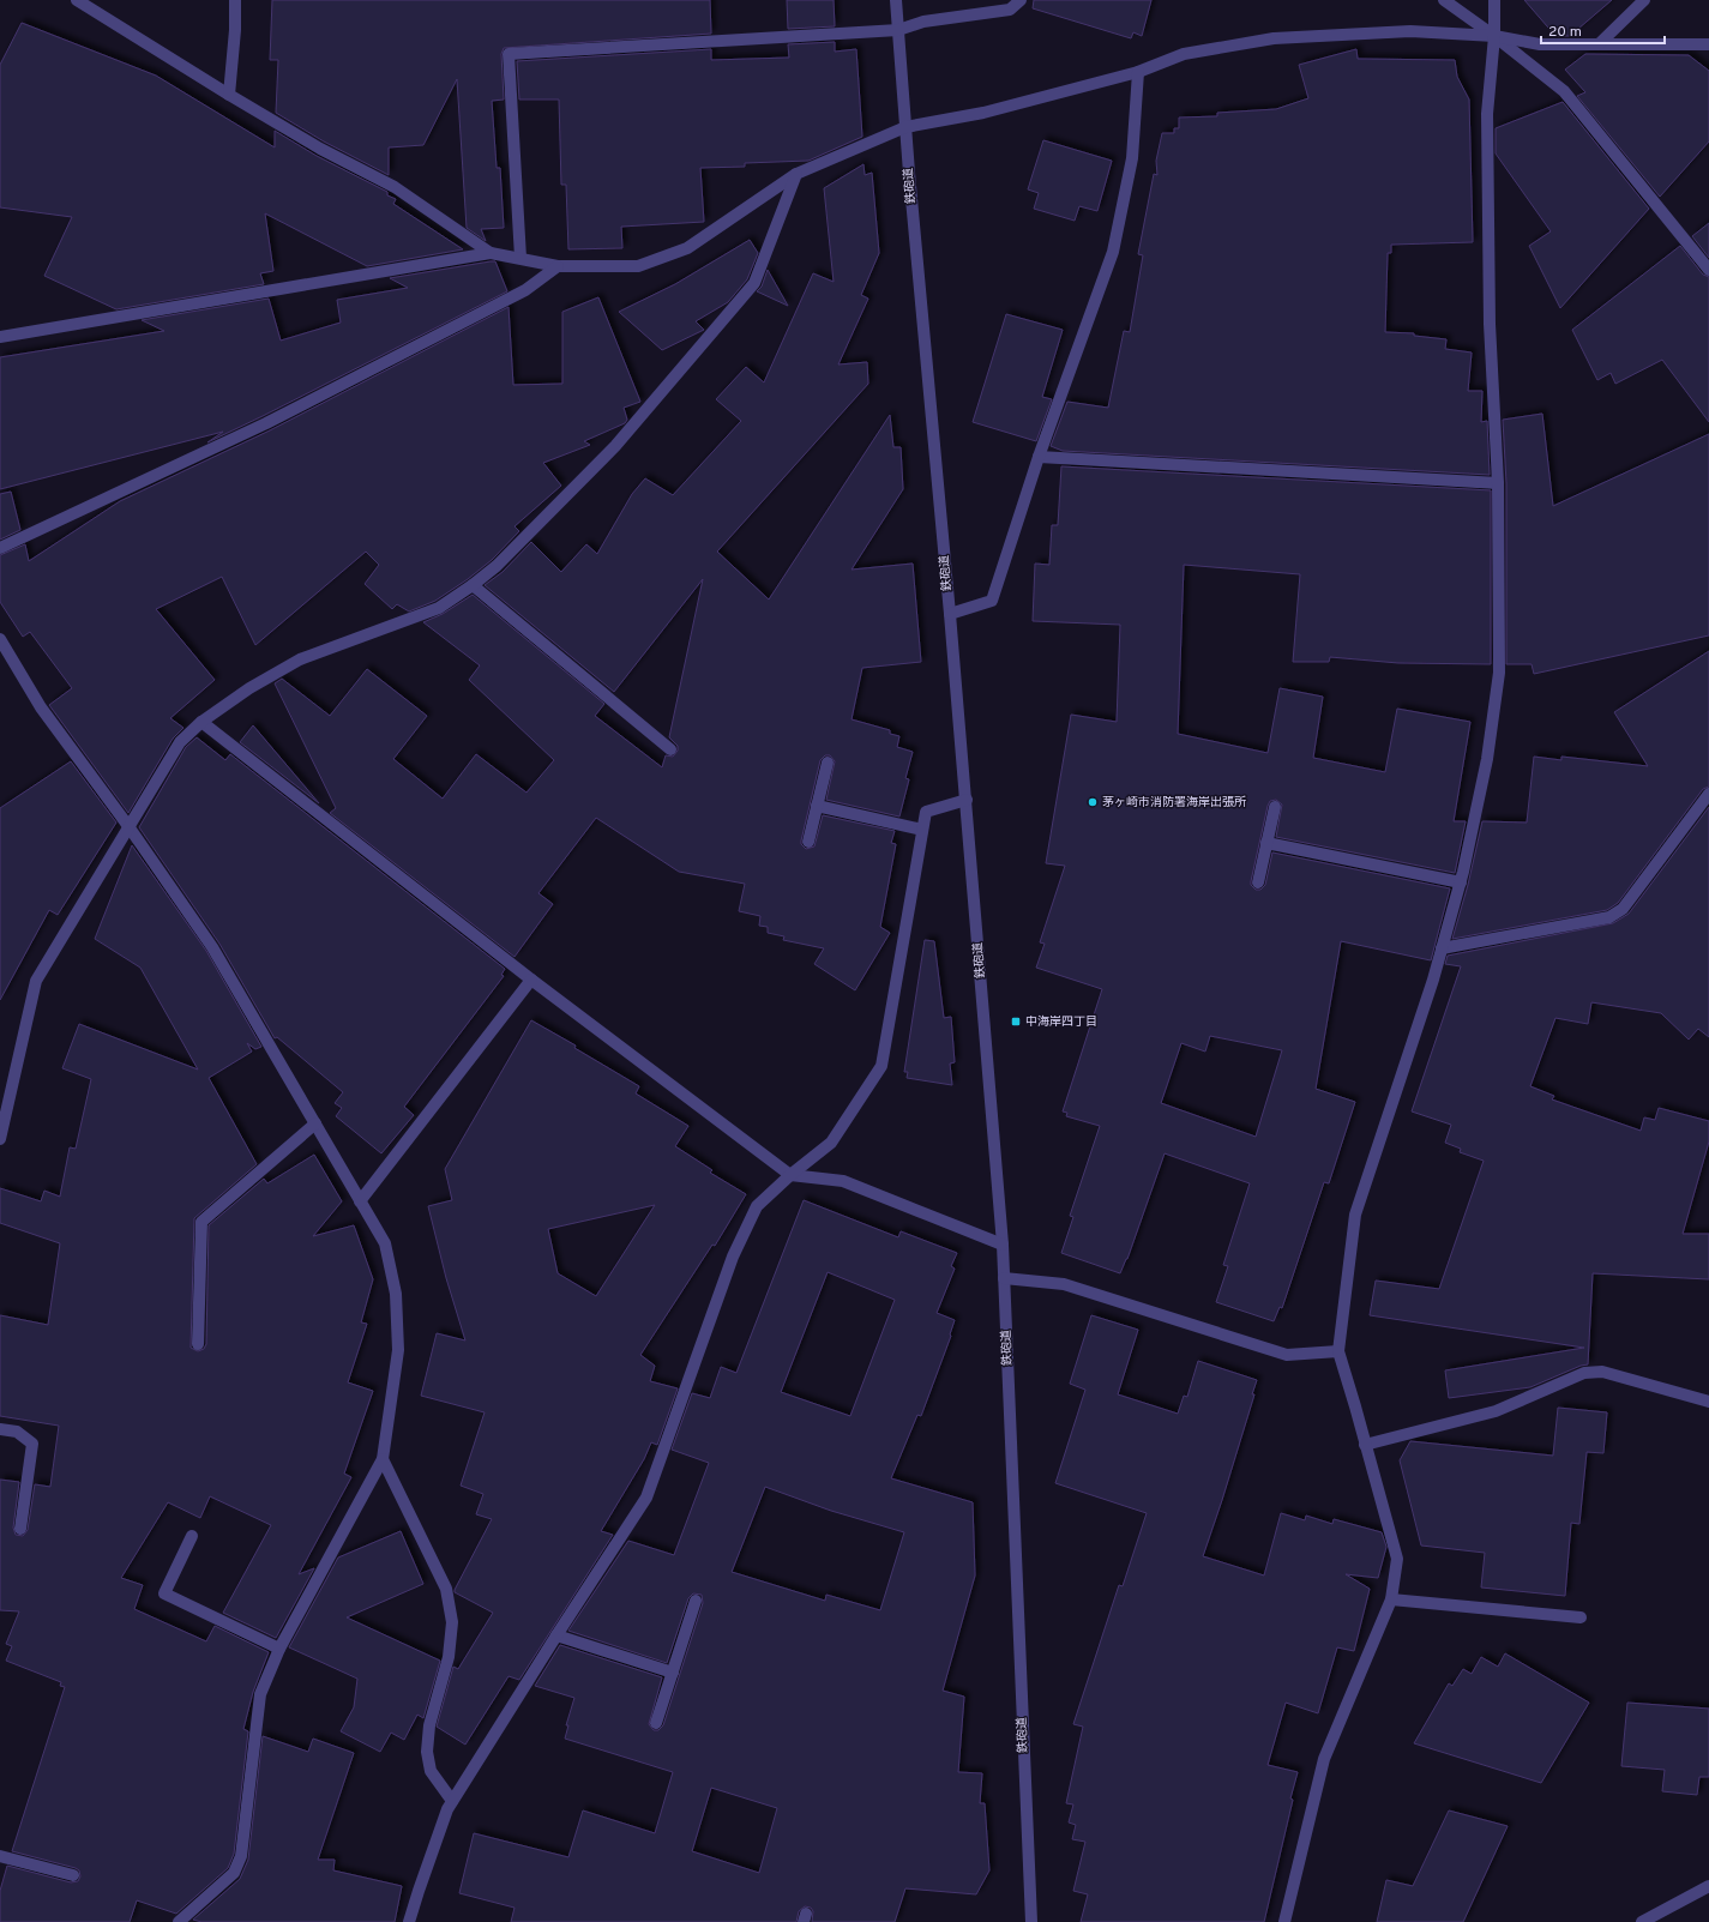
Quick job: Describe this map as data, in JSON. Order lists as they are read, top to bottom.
{
  "streets": {
    "street": ["鉄砲道"]
  },
  "places": {
    "other": ["茅ヶ崎市消防署海岸出張所"],
    "transit": ["中海岸四丁目"]
  },
  "scale_bar": "20 m"
}
